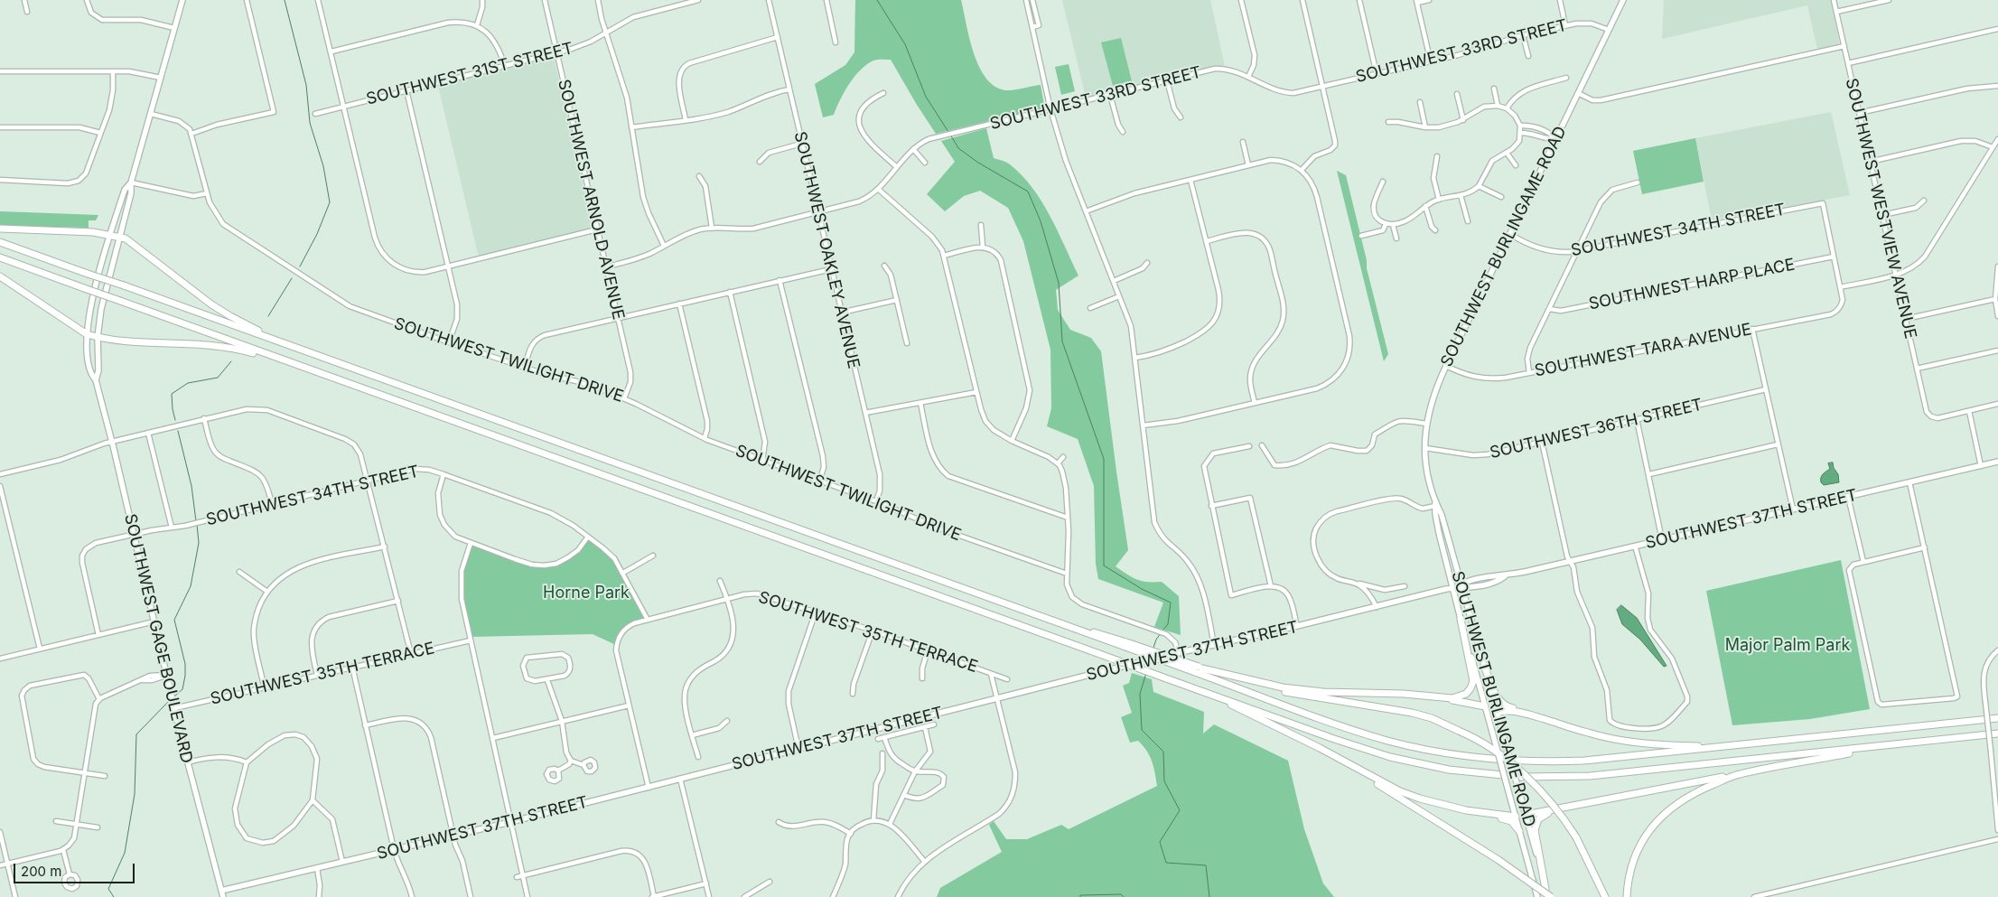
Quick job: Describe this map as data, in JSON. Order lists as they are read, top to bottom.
{
  "streets": {
    "main road": ["SOUTHWEST BURLINGAME ROAD", "SOUTHWEST 37TH STREET", "SOUTHWEST GAGE BOULEVARD"],
    "street": [
      "SOUTHWEST 33RD STREET",
      "SOUTHWEST 31ST STREET",
      "SOUTHWEST ARNOLD AVENUE",
      "SOUTHWEST WESTVIEW AVENUE",
      "SOUTHWEST 34TH STREET",
      "SOUTHWEST OAKLEY AVENUE",
      "SOUTHWEST HARP PLACE",
      "SOUTHWEST TARA AVENUE",
      "SOUTHWEST TWILIGHT DRIVE",
      "SOUTHWEST 36TH STREET",
      "SOUTHWEST 35TH TERRACE"
    ]
  },
  "crossings": [
    ["SOUTHWEST 33RD STREET", "SOUTHWEST ARNOLD AVENUE"],
    ["SOUTHWEST 33RD STREET", "SOUTHWEST BURLINGAME ROAD"],
    ["SOUTHWEST 33RD STREET", "SOUTHWEST OAKLEY AVENUE"],
    ["SOUTHWEST 31ST STREET", "SOUTHWEST ARNOLD AVENUE"],
    ["SOUTHWEST ARNOLD AVENUE", "SOUTHWEST TWILIGHT DRIVE"],
    ["SOUTHWEST 34TH STREET", "SOUTHWEST BURLINGAME ROAD"],
    ["SOUTHWEST 34TH STREET", "SOUTHWEST HARP PLACE"],
    ["SOUTHWEST 34TH STREET", "SOUTHWEST 35TH TERRACE"],
    ["SOUTHWEST 34TH STREET", "SOUTHWEST GAGE BOULEVARD"],
    ["SOUTHWEST BURLINGAME ROAD", "SOUTHWEST TARA AVENUE"],
    ["SOUTHWEST BURLINGAME ROAD", "SOUTHWEST 36TH STREET"],
    ["SOUTHWEST BURLINGAME ROAD", "SOUTHWEST 37TH STREET"],
    ["SOUTHWEST OAKLEY AVENUE", "SOUTHWEST TWILIGHT DRIVE"],
    ["SOUTHWEST 37TH STREET", "SOUTHWEST GAGE BOULEVARD"],
    ["SOUTHWEST 35TH TERRACE", "SOUTHWEST GAGE BOULEVARD"]
  ],
  "parks": ["Horne Park", "Major Palm Park"],
  "scale_bar": "200 m"
}
